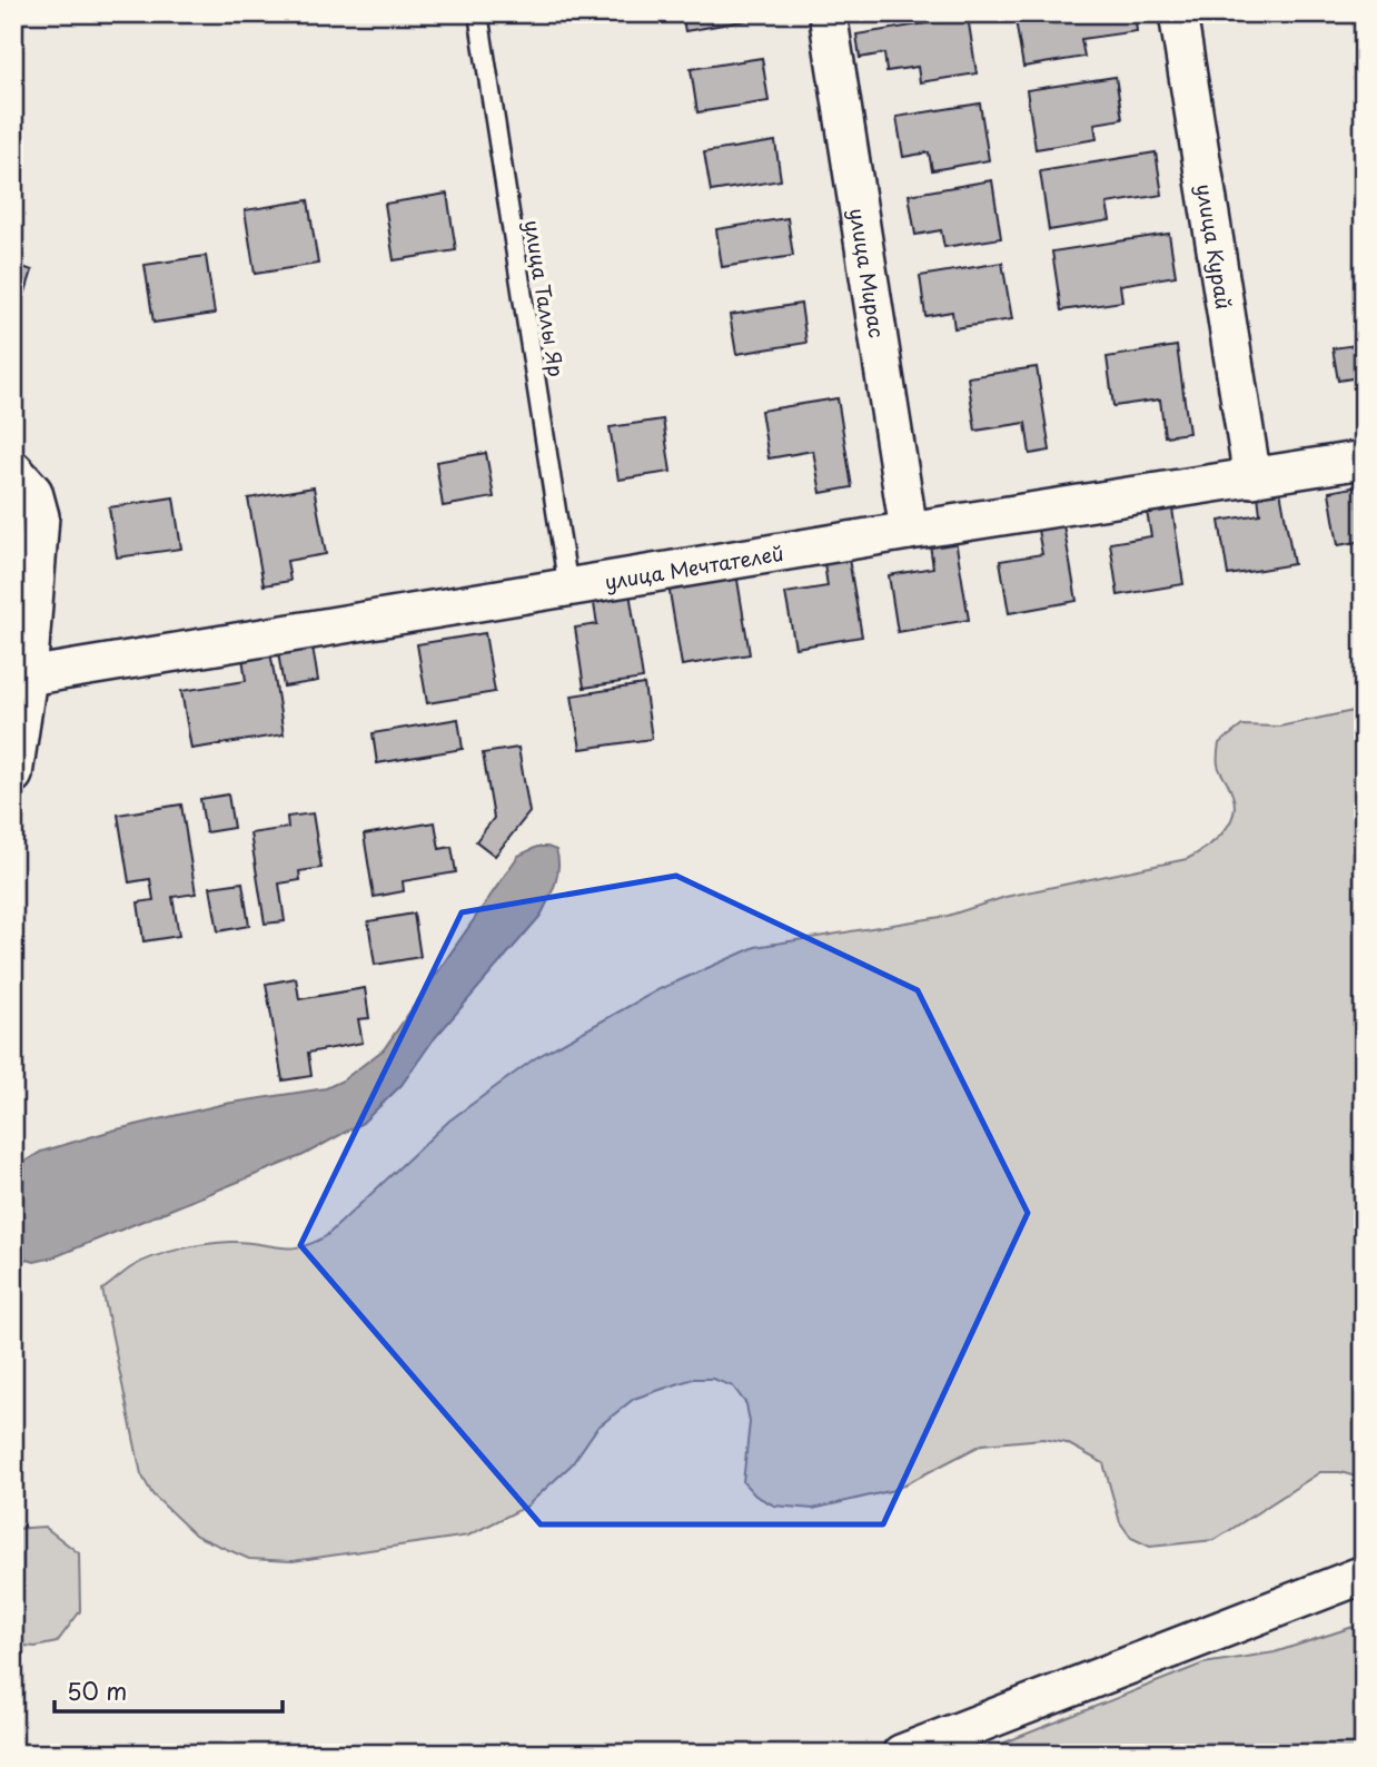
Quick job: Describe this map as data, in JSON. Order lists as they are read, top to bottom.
{
  "streets": {
    "street": ["улица Курай", "улица Мирас", "улица Мечтателей"],
    "lane": ["улица Таллы Яр"]
  },
  "crossings": [
    ["улица Курай", "улица Мечтателей"],
    ["улица Мирас", "улица Мечтателей"],
    ["улица Таллы Яр", "улица Мечтателей"]
  ],
  "scale_bar": "50 m"
}
